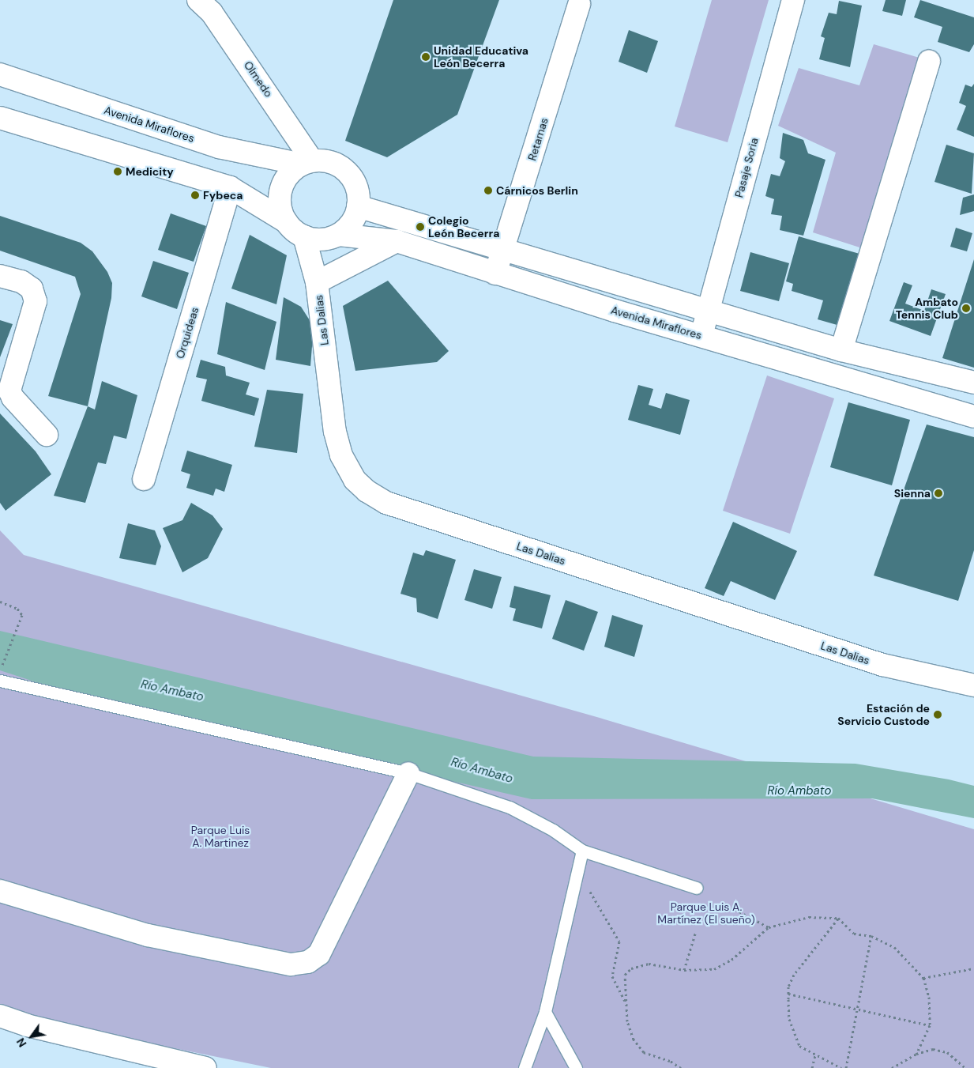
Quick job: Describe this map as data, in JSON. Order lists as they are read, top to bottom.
{
  "streets": {
    "street": [
      "Olmedo",
      "Avenida Miraflores",
      "Retamas",
      "Pasaje Soria",
      "Las Dalias",
      "Orquideas"
    ]
  },
  "crossings": [
    ["Olmedo", "Avenida Miraflores"],
    ["Olmedo", "Las Dalias"],
    ["Avenida Miraflores", "Retamas"],
    ["Avenida Miraflores", "Pasaje Soria"],
    ["Avenida Miraflores", "Las Dalias"]
  ],
  "water": ["Río Ambato"],
  "parks": ["Parque Luis A. Martinez", "Parque Luis A. Martínez (El sueño)"],
  "places": [
    "Unidad Educativa León Becerra",
    "Medicity",
    "Cárnicos Berlin",
    "Fybeca",
    "Colegio León Becerra",
    "Ambato Tennis Club",
    "Sienna",
    "Estación de Servicio Custode"
  ],
  "north": "bottom left"
}
